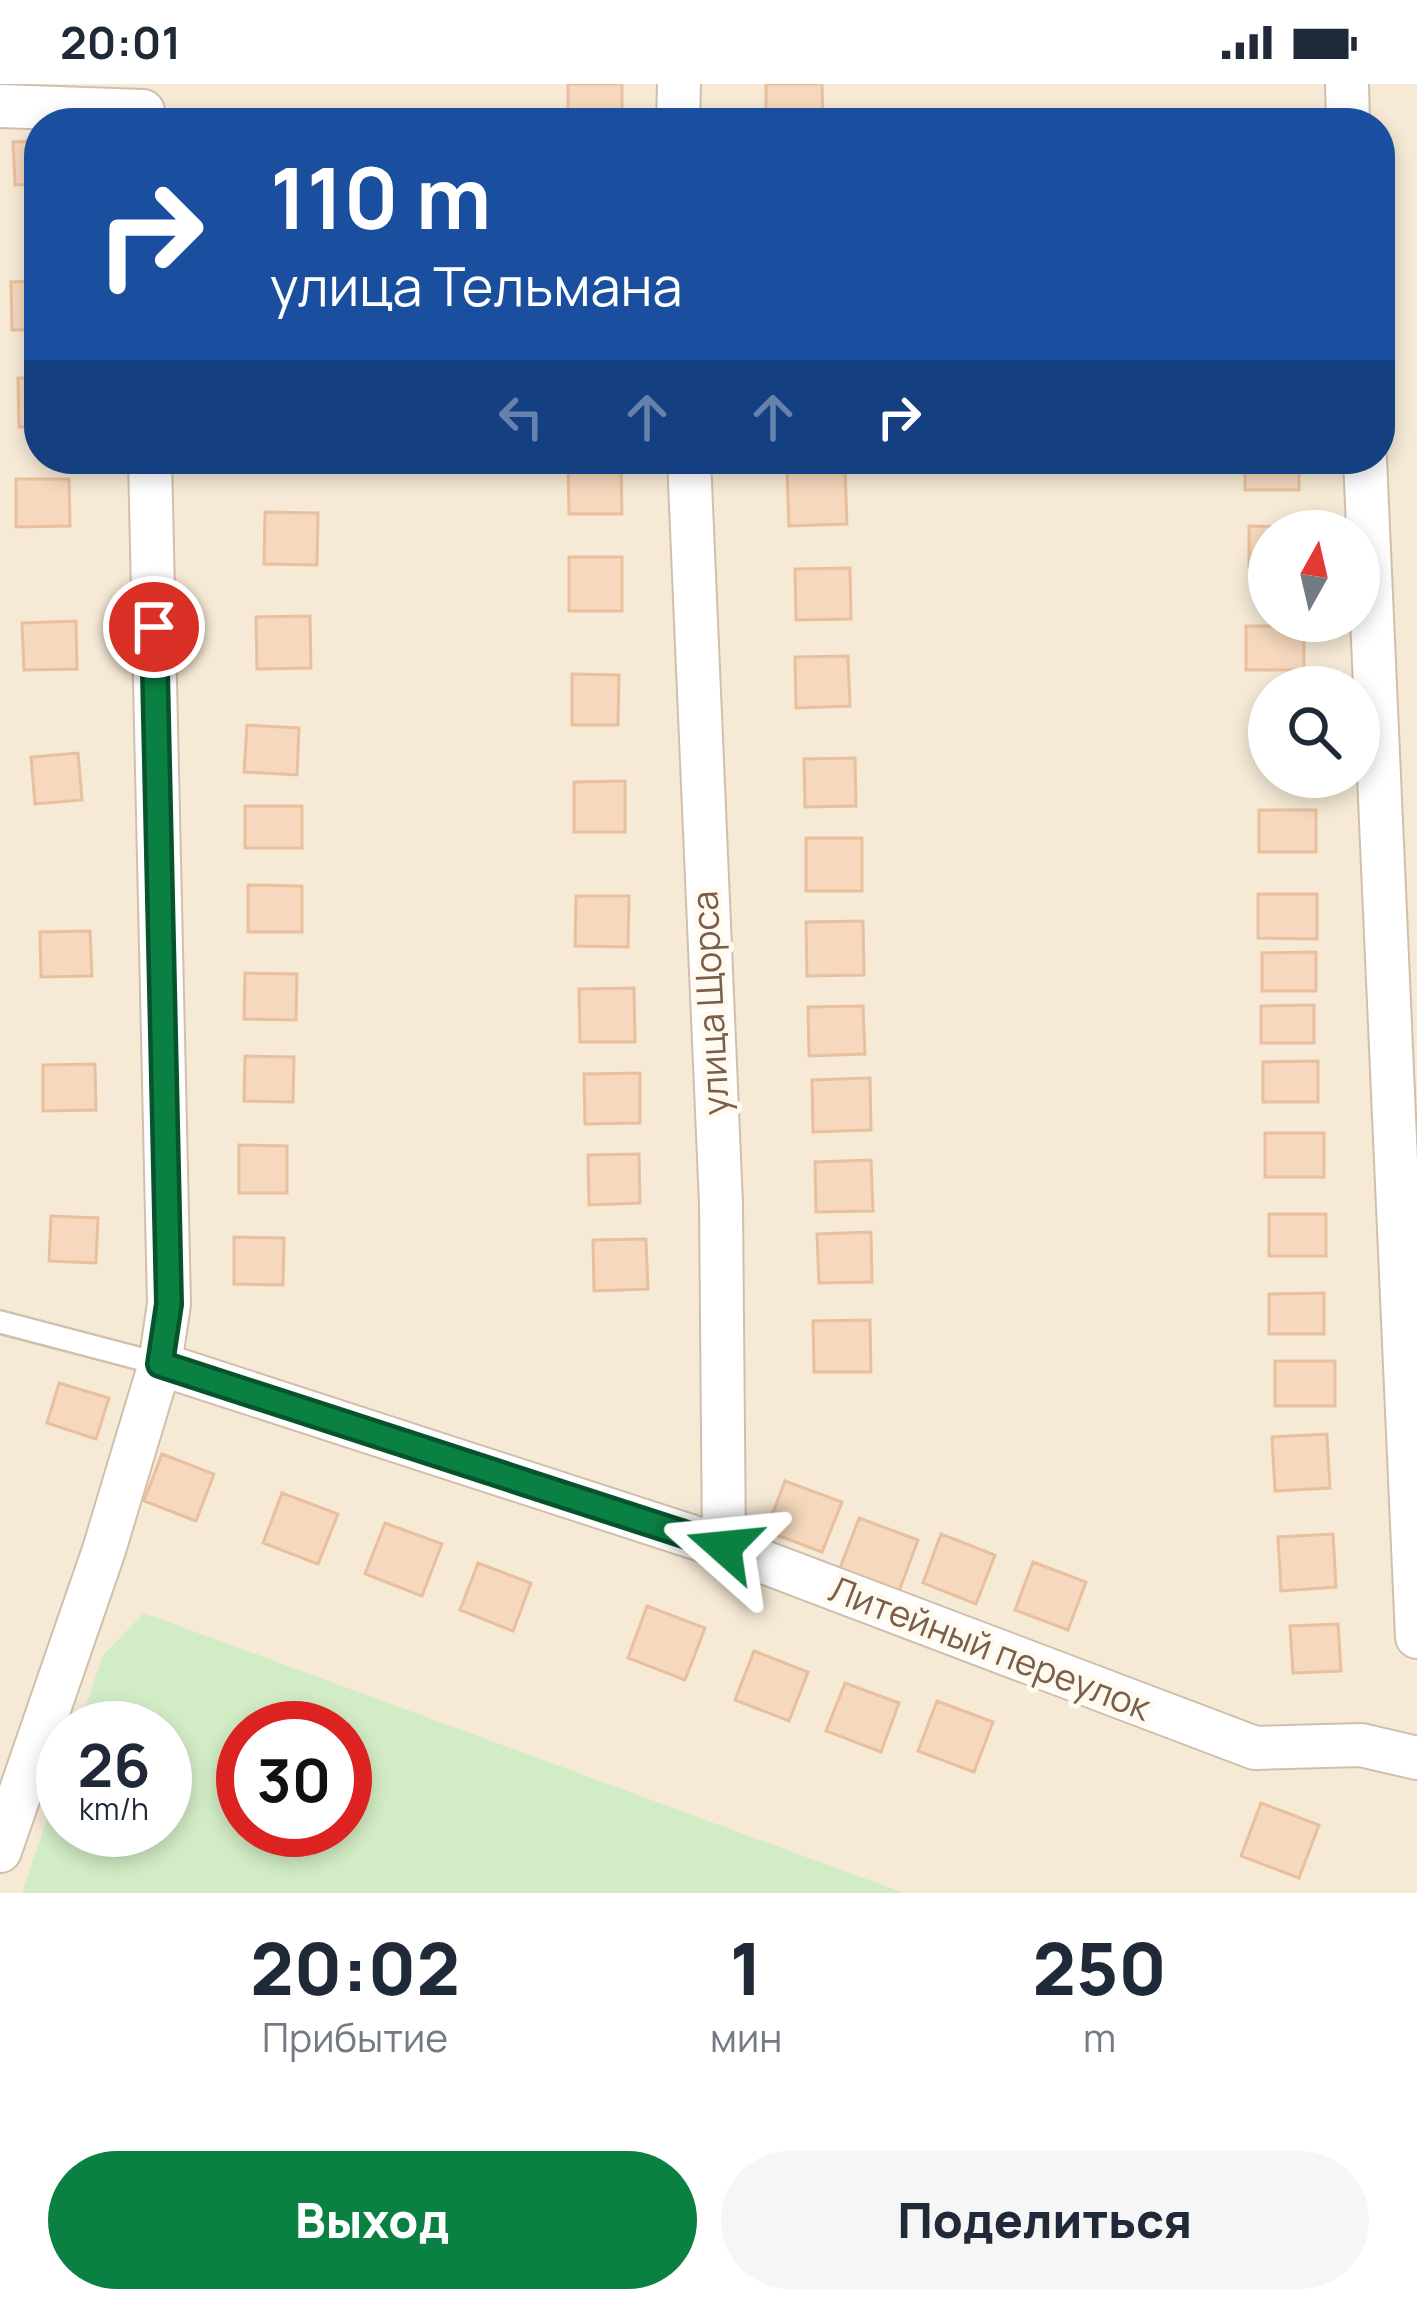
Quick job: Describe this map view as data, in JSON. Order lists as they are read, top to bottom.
{
  "streets": {
    "street": ["улица Щорса", "Литейный переулок"]
  },
  "crossings": [
    ["улица Щорса", "Литейный переулок"]
  ],
  "north": "top",
  "page": {
    "status": "20:01",
    "turn": ["110 m", "улица Тельмана"],
    "speed": "26 km/h",
    "limit": "30",
    "eta": [
      "20:02",
      "Прибытие",
      "1",
      "мин",
      "250",
      "m"
    ],
    "buttons": ["Выход", "Поделиться"]
  }
}
